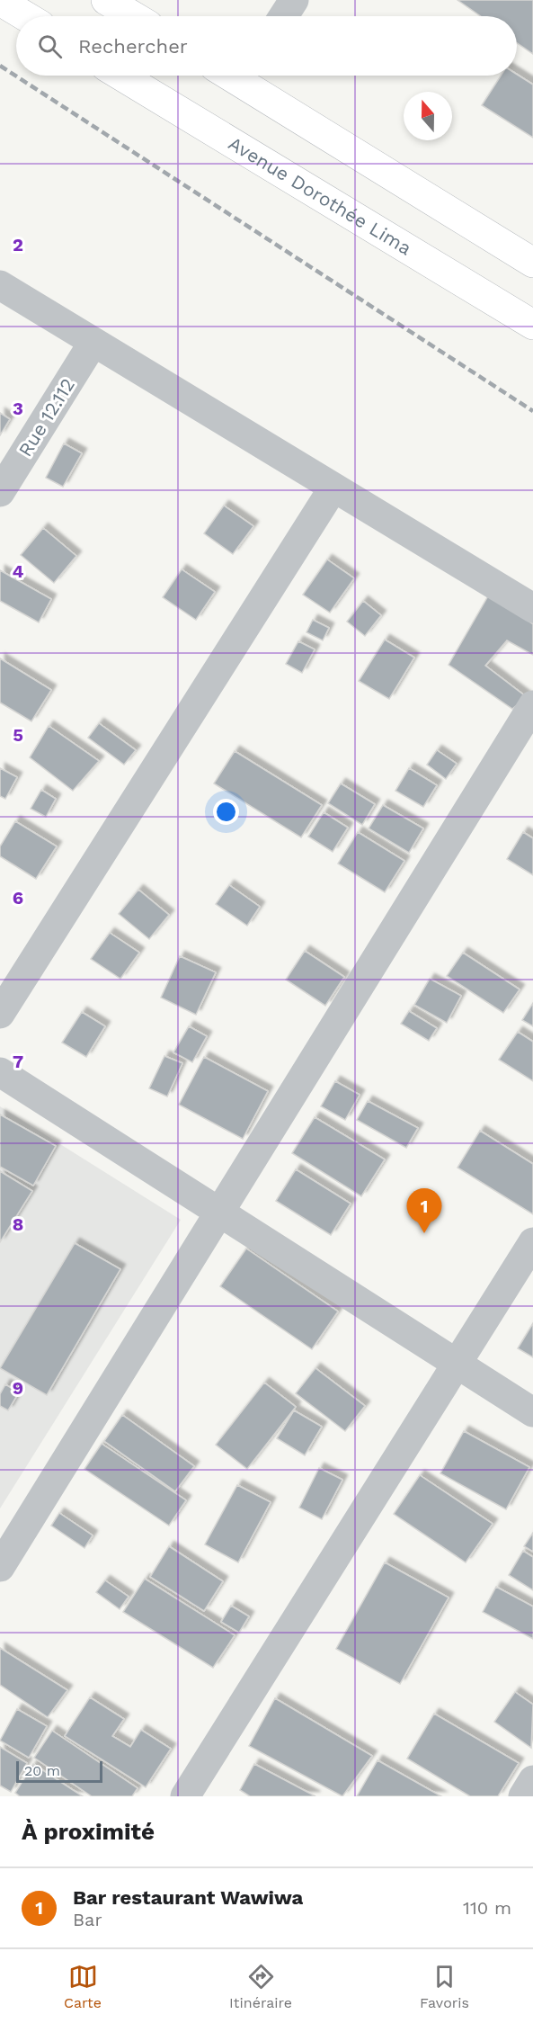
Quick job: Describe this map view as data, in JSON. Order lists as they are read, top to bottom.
{
  "streets": {
    "main road": ["Avenue Dorothée Lima"],
    "street": ["Rue 12.112"]
  },
  "scale_bar": "20 m",
  "north": "top",
  "page": {
    "search": "Rechercher",
    "pins": "1",
    "scale": "20 m",
    "heading": "À proximité",
    "list": [
      {
        "mark": "1",
        "name": "Bar restaurant Wawiwa",
        "note": "Bar",
        "value": "110 m"
      }
    ],
    "nav": ["Carte", "Itinéraire", "Favoris"]
  },
  "grid": {
    "rows": [
      "2",
      "3",
      "4",
      "5",
      "6",
      "7",
      "8",
      "9"
    ]
  }
}
